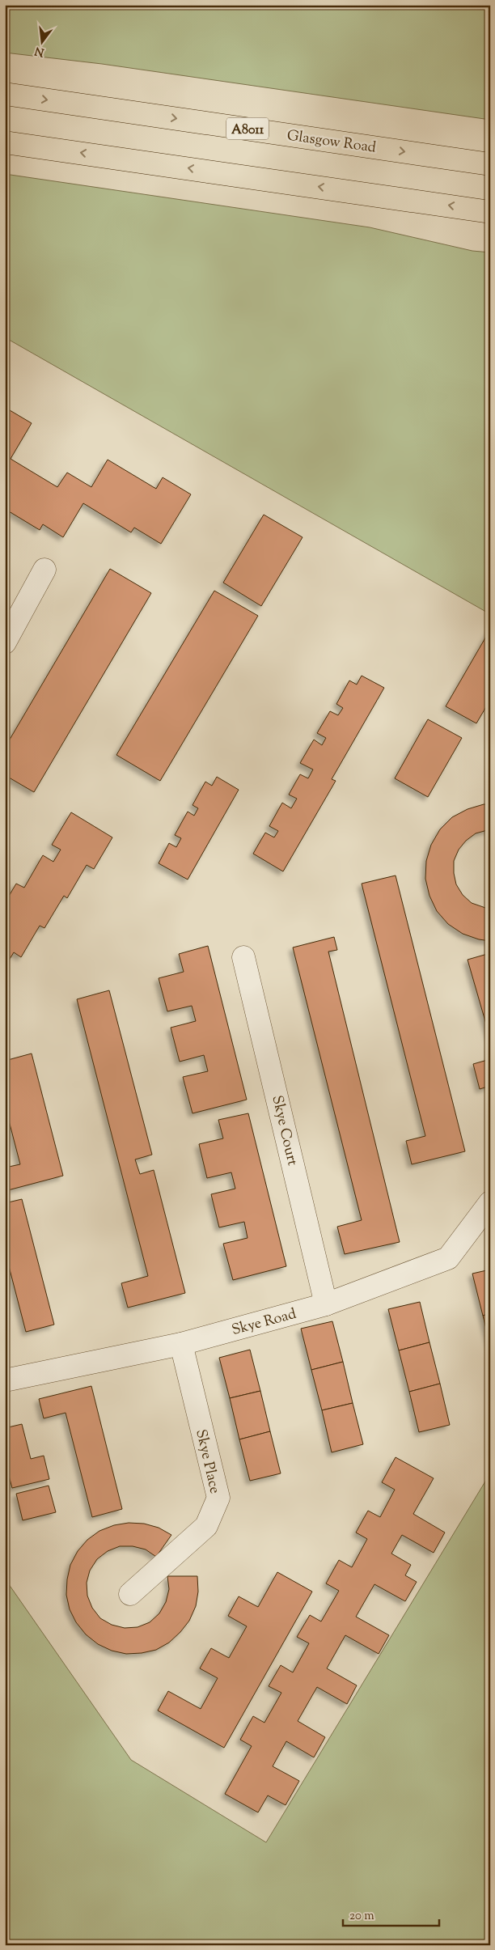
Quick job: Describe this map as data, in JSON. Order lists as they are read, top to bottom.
{
  "streets": {
    "main road": ["A8011", "Glasgow Road"],
    "street": ["Skye Court", "Skye Road", "Skye Place"]
  },
  "crossings": [
    ["Skye Court", "Skye Road"],
    ["Skye Road", "Skye Place"]
  ],
  "scale_bar": "20 m",
  "north": "bottom"
}
